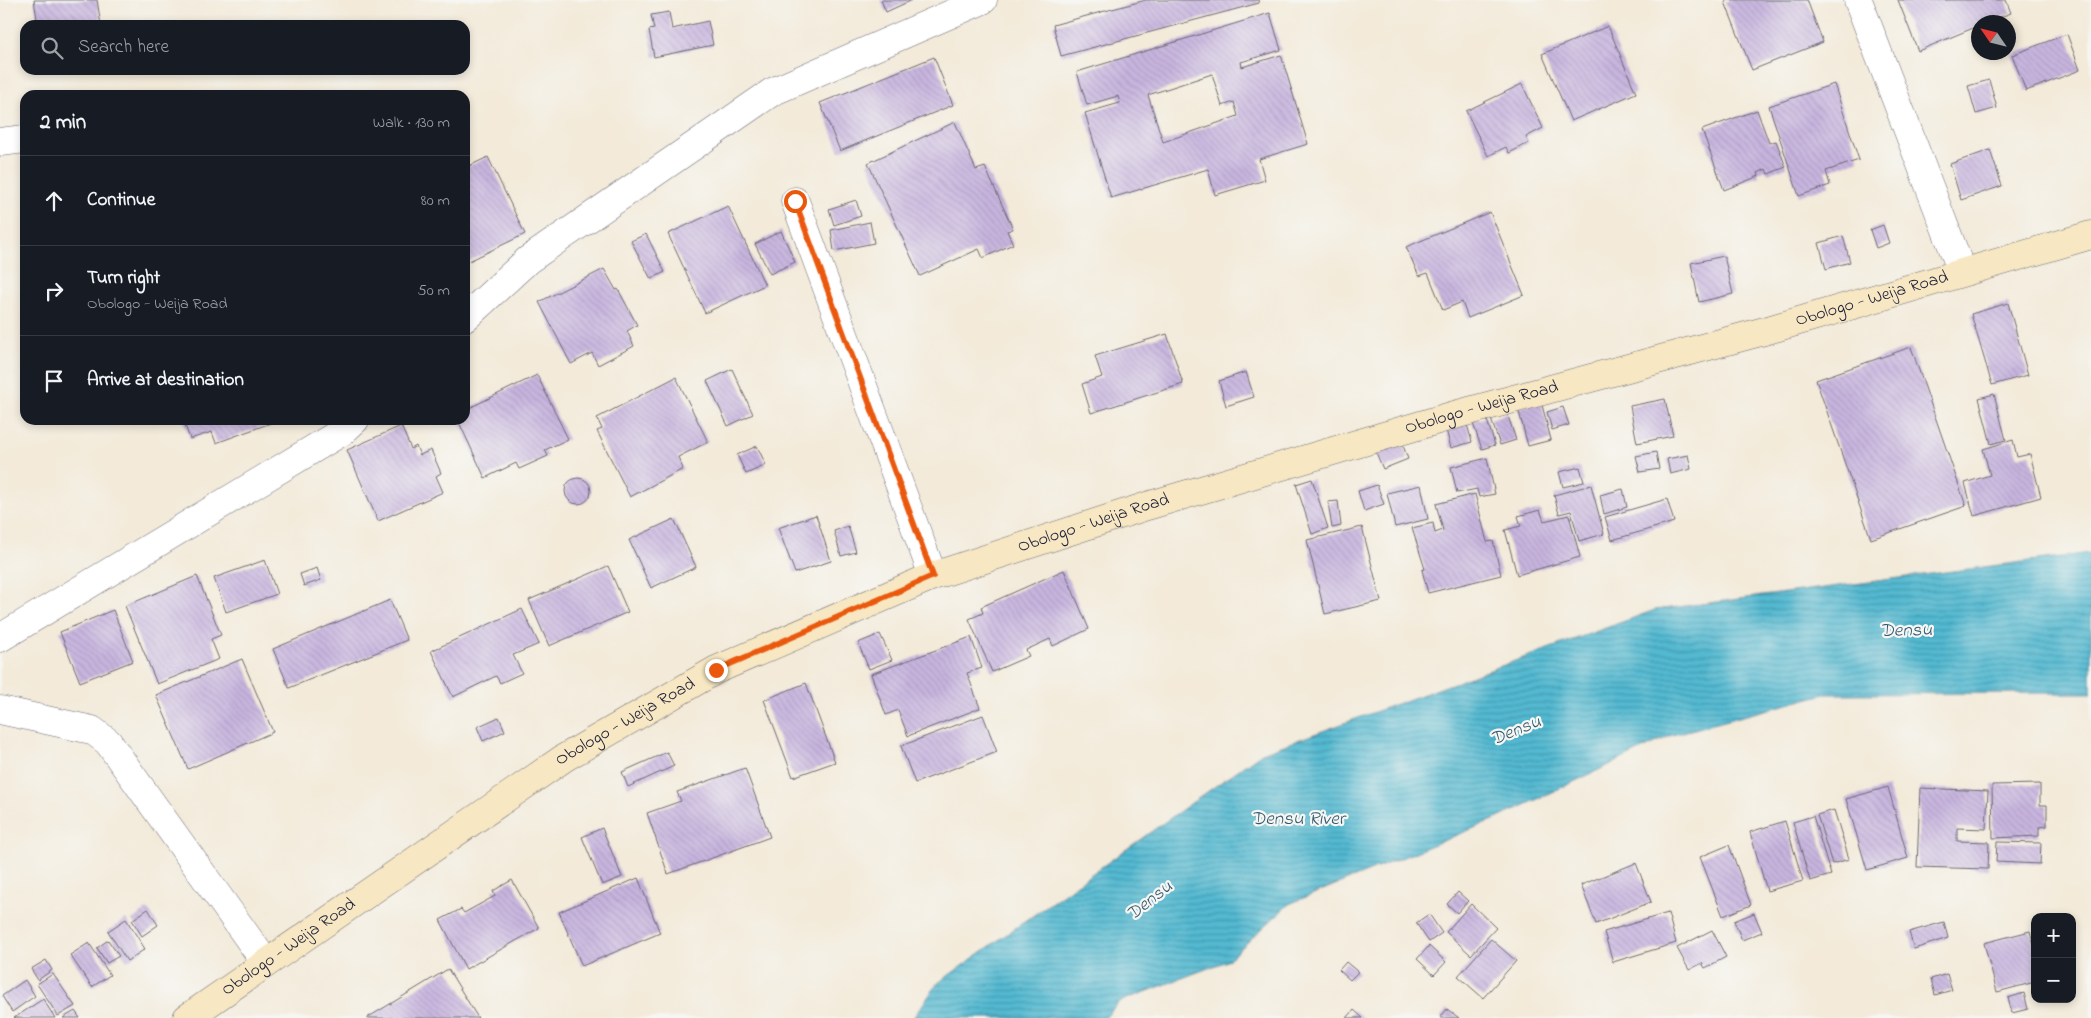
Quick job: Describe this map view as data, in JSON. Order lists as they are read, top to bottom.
{
  "streets": {
    "street": ["Obologo - Weija Road"]
  },
  "water": ["Densu", "Densu River"],
  "north": "top left",
  "page": {
    "search": "Search here",
    "heading": ["2 min", "Walk · 130 m"],
    "list": [
      ["Continue", "80 m"],
      ["Turn right", "Obologo - Weija Road", "50 m"],
      "Arrive at destination"
    ],
    "map_buttons": ["+", "−"]
  }
}
